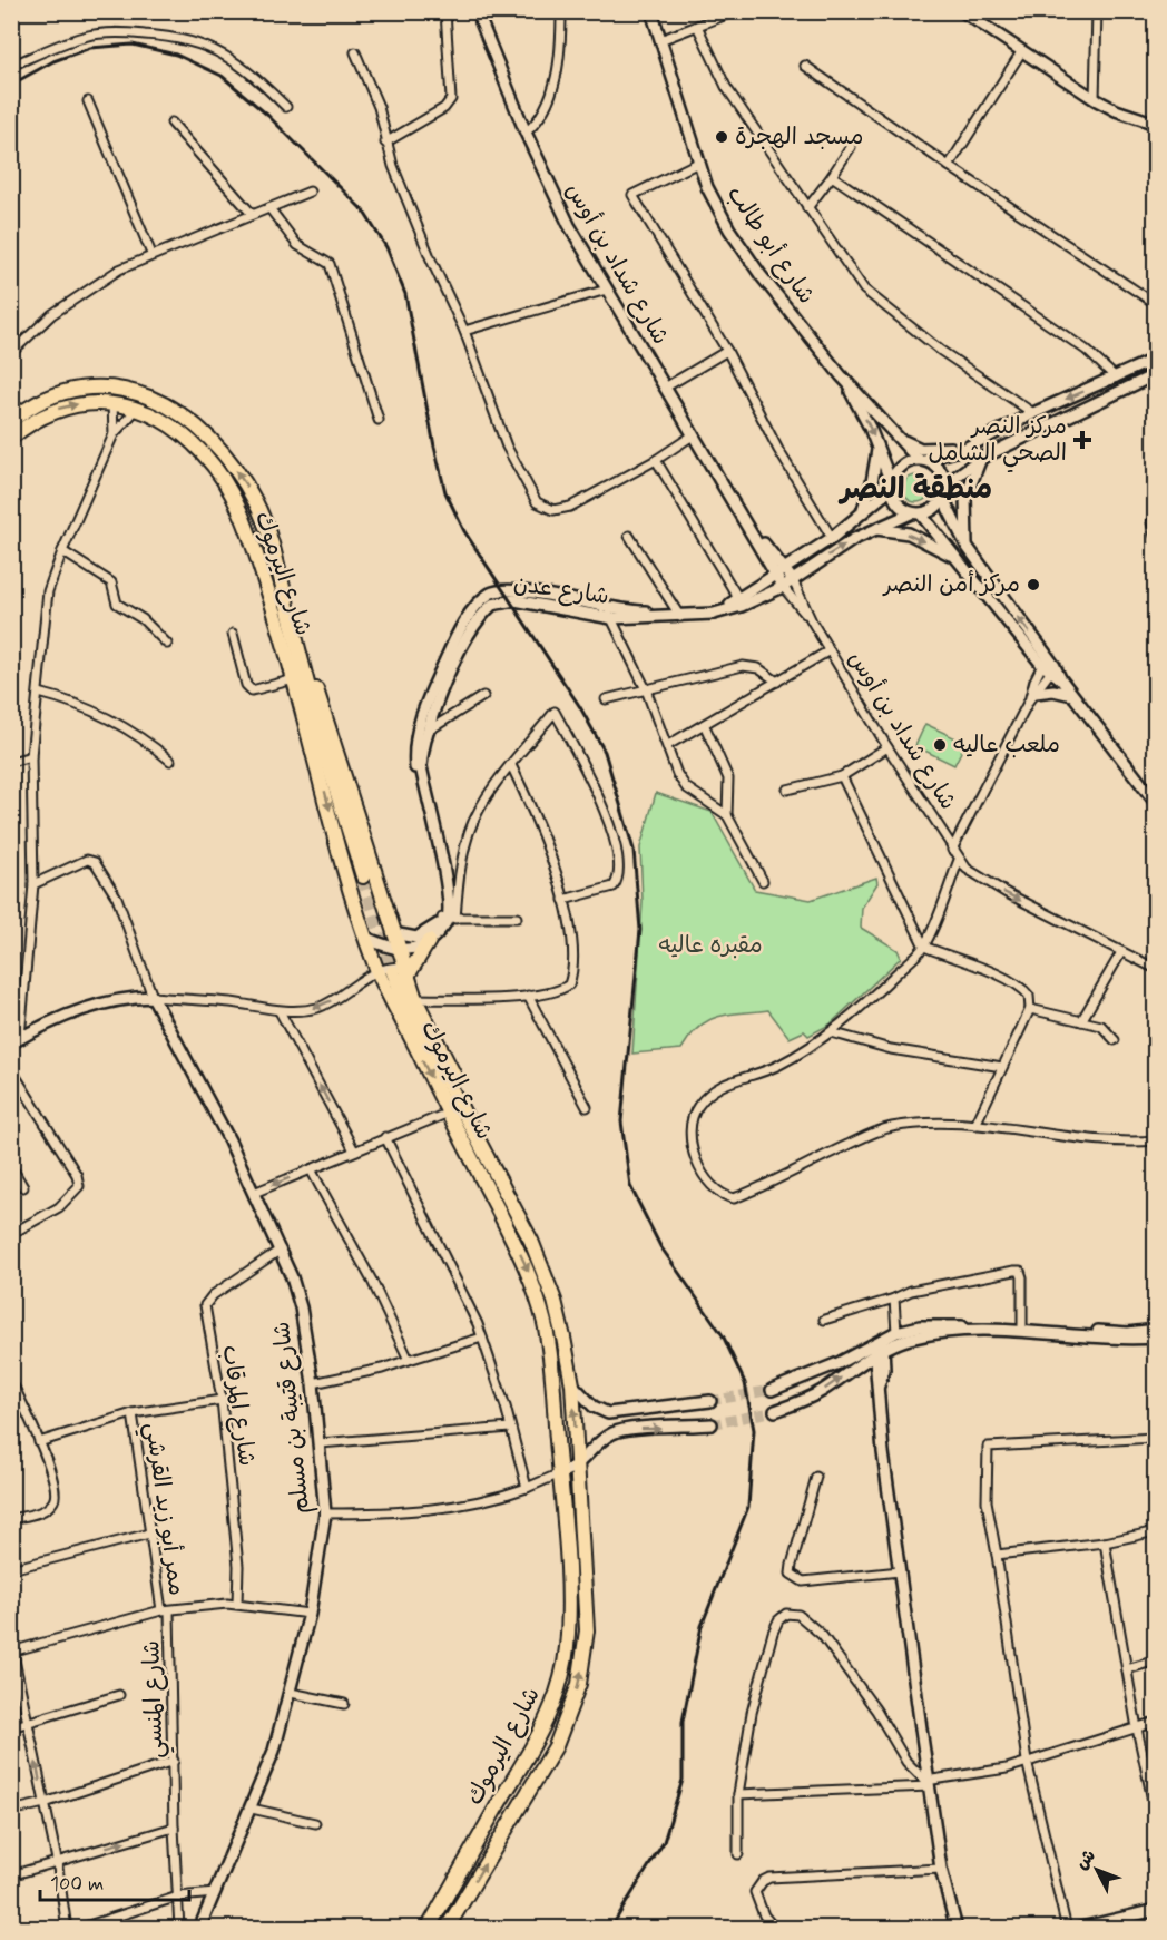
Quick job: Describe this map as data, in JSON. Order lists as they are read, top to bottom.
{
  "streets": {
    "highway": ["شارع اليرموك"],
    "street": [
      "شارع أبو طالب",
      "شارع شداد بن أوس",
      "شارع عدن",
      "شارع المرقاب",
      "شارع قتيبة بن مسلم",
      "ممر أبو زيد القرشي",
      "شارع المنسي"
    ]
  },
  "crossings": [
    ["شارع أبو طالب", "شارع عدن"],
    ["شارع شداد بن أوس", "شارع عدن"],
    ["شارع المرقاب", "شارع قتيبة بن مسلم"],
    ["شارع المرقاب", "شارع المنسي"],
    ["شارع قتيبة بن مسلم", "شارع المنسي"],
    ["ممر أبو زيد القرشي", "شارع المنسي"]
  ],
  "districts": ["منطقة النصر"],
  "parks": ["مقبره عاليه"],
  "places": {
    "other": ["مسجد الهجرة", "مركز أمن النصر", "ملعب عاليه"],
    "health": ["مركز النصر الصحي الشامل"]
  },
  "scale_bar": "100 m",
  "north": "top left"
}
